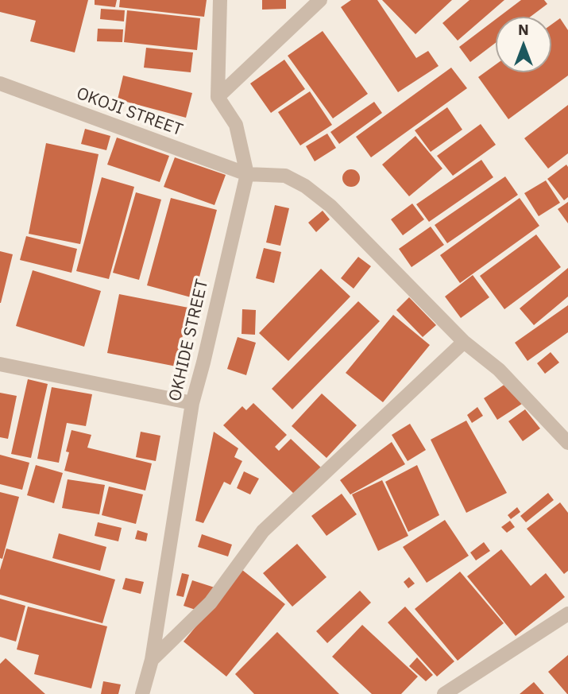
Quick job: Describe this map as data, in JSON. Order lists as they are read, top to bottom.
{
  "streets": {
    "street": ["OKOJI STREET", "OKHIDE STREET"]
  },
  "crossings": [
    ["OKOJI STREET", "OKHIDE STREET"]
  ],
  "north": "top"
}
